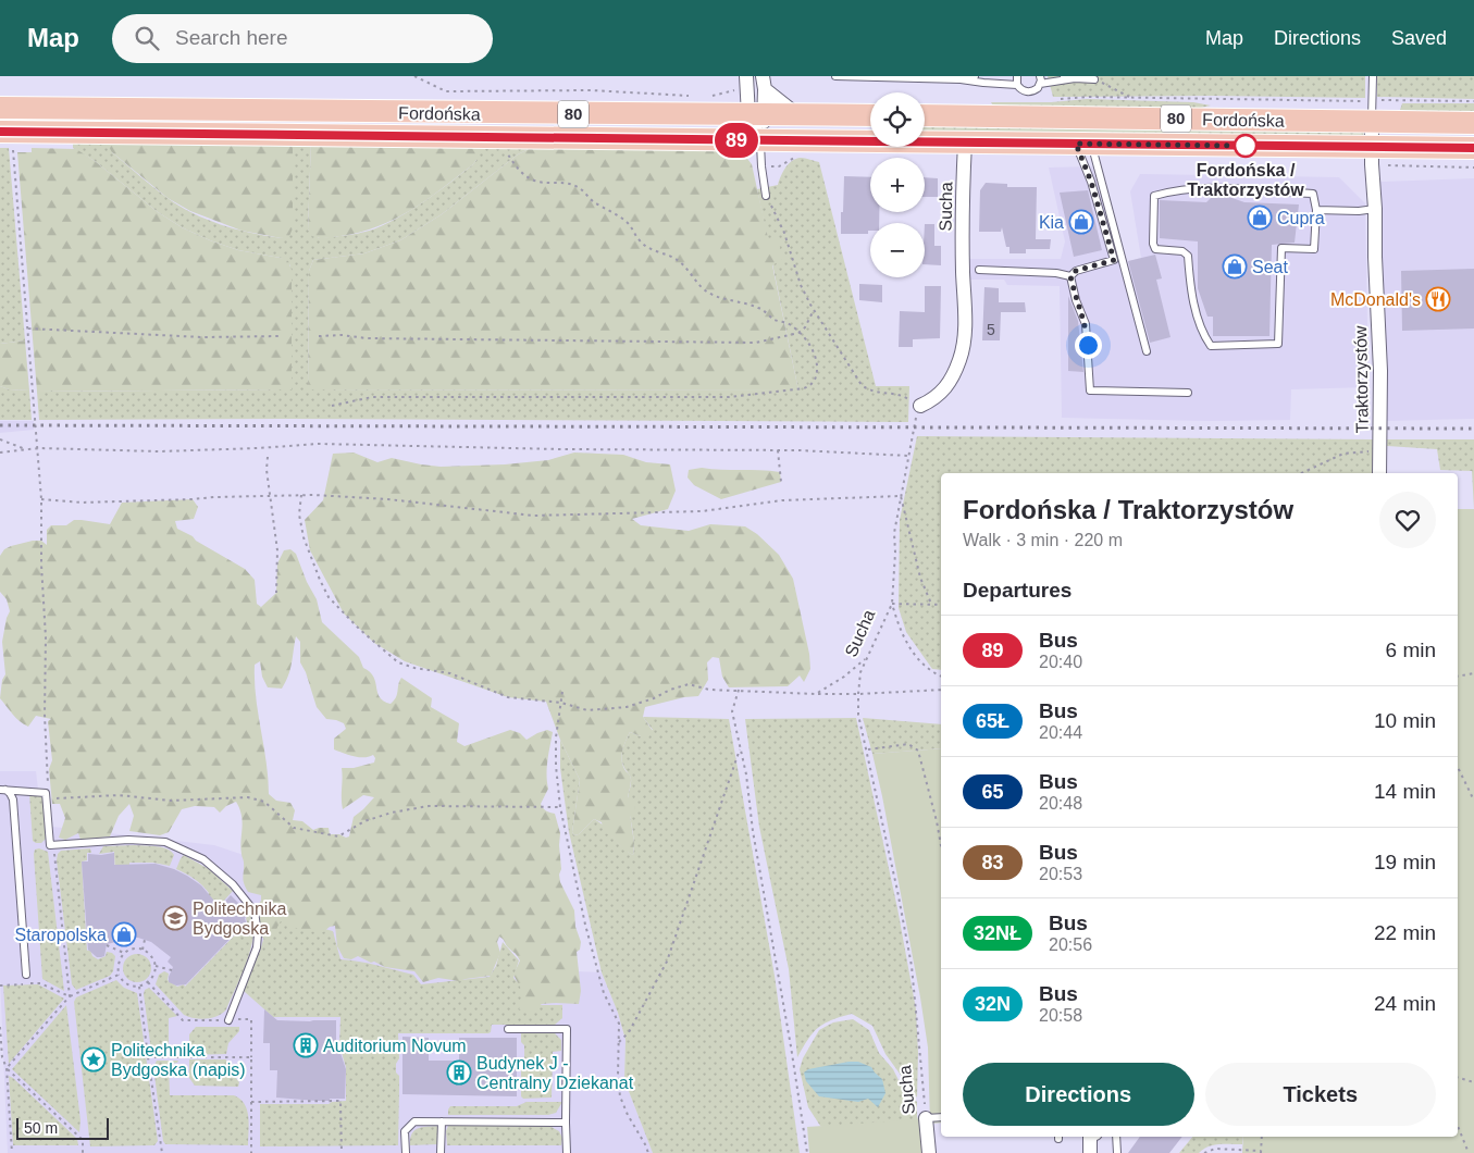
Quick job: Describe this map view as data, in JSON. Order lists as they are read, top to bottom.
{
  "streets": {
    "main road": ["Fordońska", "80"],
    "street": ["Sucha", "Traktorzystów"]
  },
  "crossings": [
    ["Fordońska", "Sucha"],
    ["Fordońska", "Traktorzystów"]
  ],
  "places": {
    "other": ["Fordońska / Traktorzystów"],
    "shop": [
      "Cupra",
      "Kia",
      "Seat",
      "Staropolska"
    ],
    "restaurant": ["McDonald's"],
    "school or university": ["Politechnika Bydgoska"],
    "building": ["Auditorium Novum", "Budynek J - Centralny Dziekanat"],
    "place": ["Politechnika Bydgoska (napis)"]
  },
  "lines": ["bus line 89"],
  "house_numbers": ["5"],
  "scale_bar": "50 m",
  "page": {
    "header": "Map",
    "search": "Search here",
    "nav": ["Map", "Directions", "Saved"],
    "on_map": "89",
    "map_buttons": ["+", "−"],
    "heading": [
      ["Fordońska / Traktorzystów", "Walk · 3 min · 220 m"],
      "Departures"
    ],
    "list": [
      {
        "mark": "89",
        "name": "Bus",
        "note": "20:40",
        "value": "6 min"
      },
      {
        "mark": "65Ł",
        "name": "Bus",
        "note": "20:44",
        "value": "10 min"
      },
      {
        "mark": "65",
        "name": "Bus",
        "note": "20:48",
        "value": "14 min"
      },
      {
        "mark": "83",
        "name": "Bus",
        "note": "20:53",
        "value": "19 min"
      },
      {
        "mark": "32NŁ",
        "name": "Bus",
        "note": "20:56",
        "value": "22 min"
      },
      {
        "mark": "32N",
        "name": "Bus",
        "note": "20:58",
        "value": "24 min"
      }
    ],
    "buttons": ["Directions", "Tickets"],
    "scale": "50 m"
  }
}
